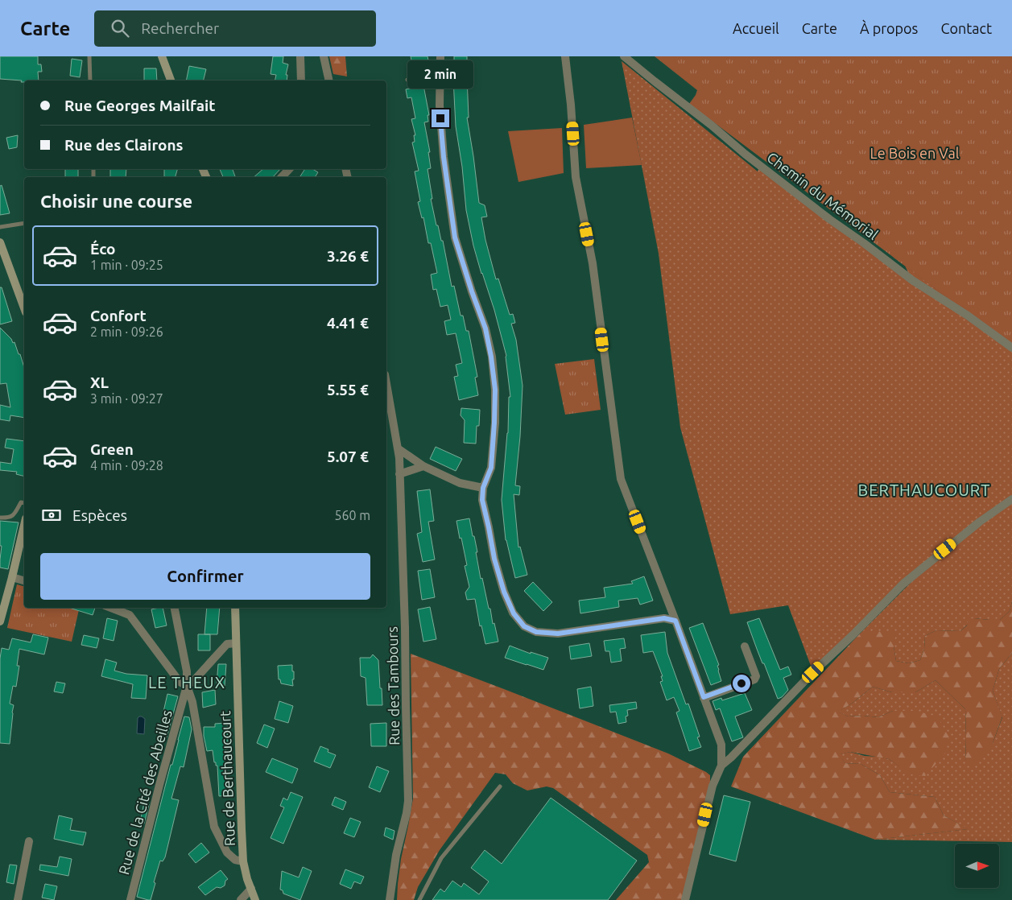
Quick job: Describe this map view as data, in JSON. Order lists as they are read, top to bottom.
{
  "streets": {
    "main road": ["Rue de Berthaucourt"],
    "street": ["Chemin du Mémorial", "Rue des Tambours", "Rue de la Cité des Abeilles"]
  },
  "districts": ["BERTHAUCOURT", "LE THEUX"],
  "parks": ["Le Bois en Val"],
  "north": "right",
  "page": {
    "header": "Carte",
    "search": "Rechercher",
    "nav": [
      "Accueil",
      "Carte",
      "À propos",
      "Contact"
    ],
    "bubble": "2 min",
    "banner": ["Rue Georges Mailfait", "Rue des Clairons"],
    "heading": "Choisir une course",
    "list": [
      {
        "name": "Éco",
        "note": "1 min · 09:25",
        "value": "3.26 €"
      },
      {
        "name": "Confort",
        "note": "2 min · 09:26",
        "value": "4.41 €"
      },
      {
        "name": "XL",
        "note": "3 min · 09:27",
        "value": "5.55 €"
      },
      {
        "name": "Green",
        "note": "4 min · 09:28",
        "value": "5.07 €"
      }
    ],
    "pay": ["Espèces", "560 m"],
    "buttons": "Confirmer"
  }
}
